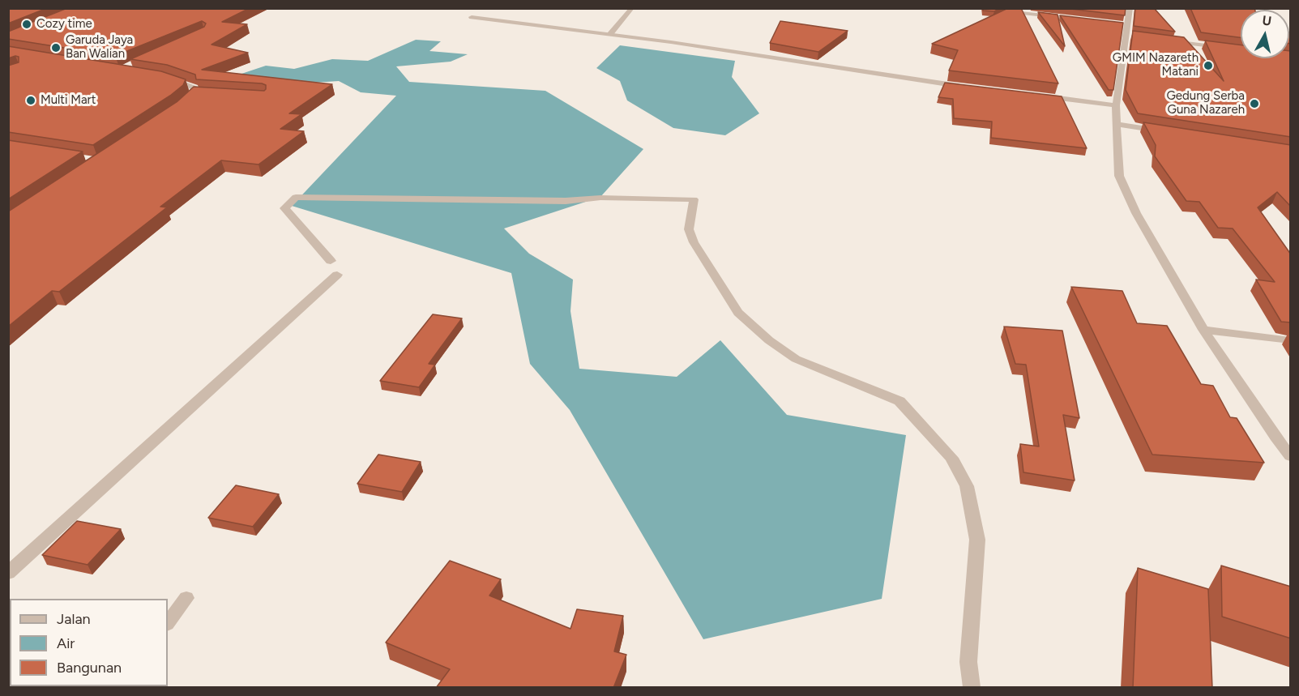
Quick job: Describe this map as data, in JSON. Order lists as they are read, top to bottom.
{
  "places": [
    "Cozy time",
    "Garuda Jaya Ban Walian",
    "GMIM Nazareth Matani",
    "Multi Mart",
    "Gedung Serba Guna Nazareh"
  ],
  "legend": ["Jalan", "Air", "Bangunan"],
  "north": "top"
}
